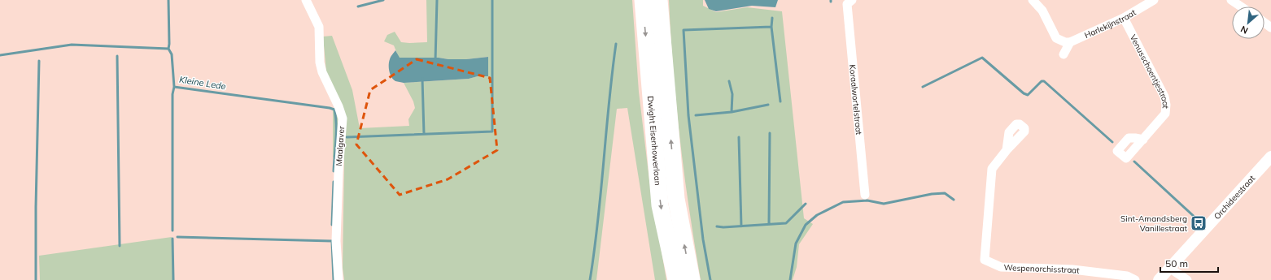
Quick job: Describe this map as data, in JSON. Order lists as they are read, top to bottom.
{
  "streets": {
    "highway": ["Dwight Eisenhowerlaan"],
    "street": [
      "Harlekijnstraat",
      "Venusschoentjestraat",
      "Koraalwortelstraat",
      "Maalgaver",
      "Orchideestraat",
      "Wespenorchisstraat"
    ]
  },
  "crossings": [
    ["Harlekijnstraat", "Venusschoentjestraat"]
  ],
  "water": ["Kleine Lede"],
  "places": {
    "bus stop": ["Sint-Amandsberg Vanillestraat"]
  },
  "scale_bar": "50 m",
  "north": "bottom left"
}
